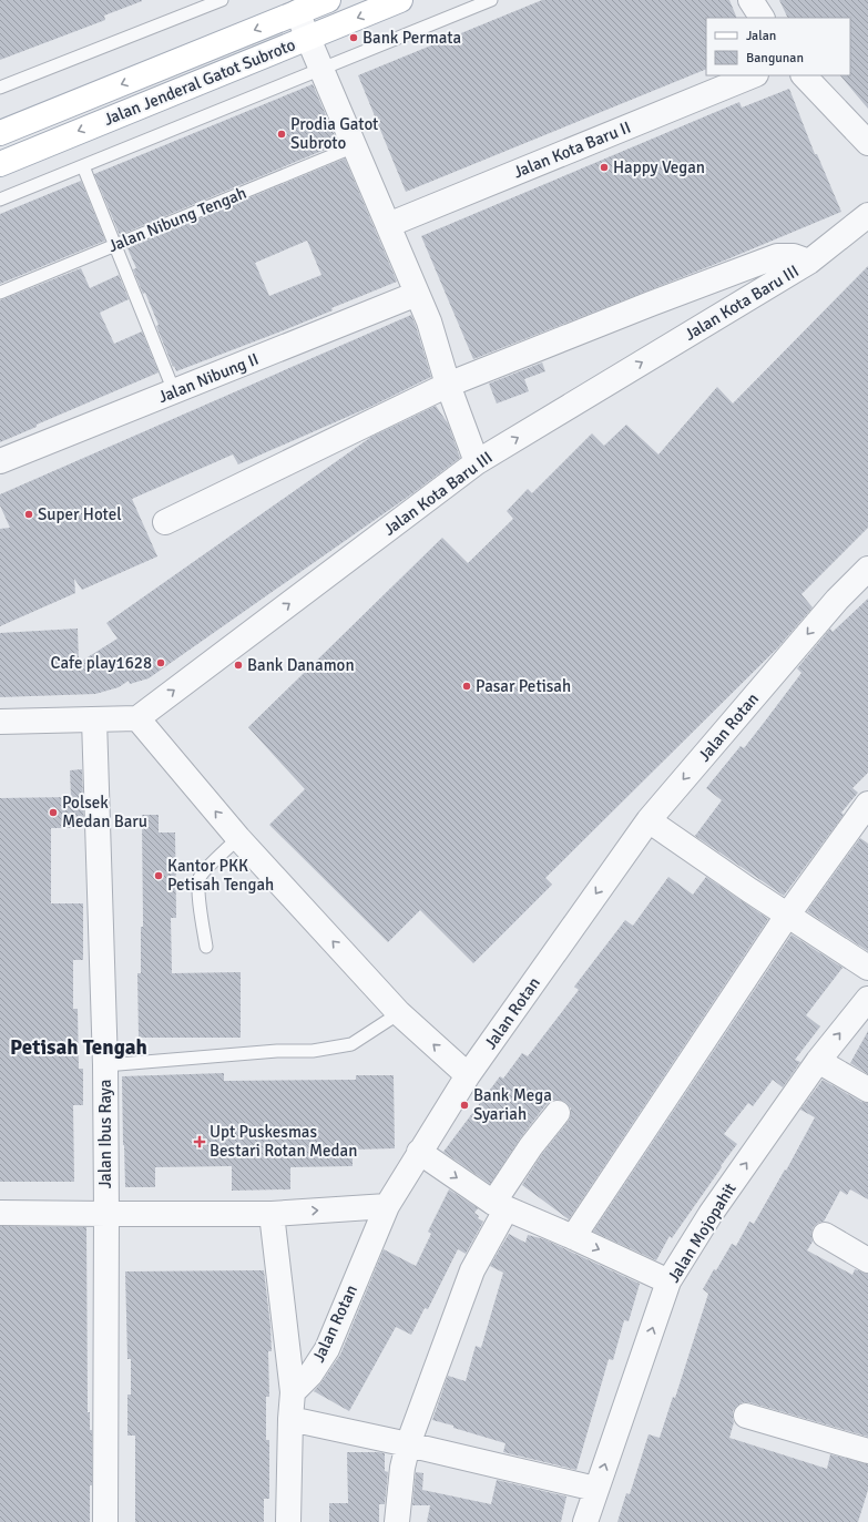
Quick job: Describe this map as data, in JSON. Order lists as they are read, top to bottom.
{
  "streets": {
    "main road": ["Jalan Jenderal Gatot Subroto"],
    "street": [
      "Jalan Kota Baru II",
      "Jalan Kota Baru III",
      "Jalan Nibung II",
      "Jalan Rotan",
      "Jalan Ibus Raya",
      "Jalan Mojopahit"
    ],
    "lane": ["Jalan Nibung Tengah"]
  },
  "one_way": ["Jalan Jenderal Gatot Subroto"],
  "districts": ["Petisah Tengah"],
  "places": {
    "other": [
      "Bank Permata",
      "Prodia Gatot Subroto",
      "Happy Vegan",
      "Super Hotel",
      "Cafe play1628",
      "Bank Danamon",
      "Pasar Petisah",
      "Polsek Medan Baru",
      "Kantor PKK Petisah Tengah",
      "Bank Mega Syariah"
    ],
    "health": ["Upt Puskesmas Bestari Rotan Medan"]
  },
  "legend": ["Jalan", "Bangunan"]
}
